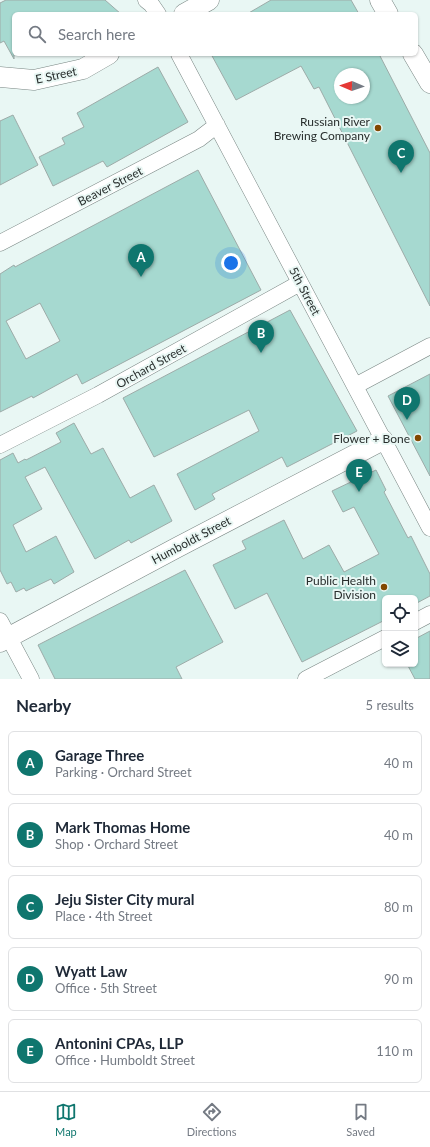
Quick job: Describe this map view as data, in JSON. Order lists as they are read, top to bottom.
{
  "streets": {
    "street": [
      "E Street",
      "Beaver Street",
      "5th Street",
      "Orchard Street",
      "Humboldt Street"
    ]
  },
  "crossings": [
    ["Beaver Street", "5th Street"],
    ["5th Street", "Orchard Street"],
    ["5th Street", "Humboldt Street"]
  ],
  "places": ["Russian River Brewing Company", "Flower + Bone", "Public Health Division"],
  "north": "left",
  "page": {
    "search": "Search here",
    "pins": [
      "C",
      "A",
      "B",
      "D",
      "E"
    ],
    "heading": ["Nearby", "5 results"],
    "list": [
      {
        "mark": "A",
        "name": "Garage Three",
        "note": "Parking · Orchard Street",
        "value": "40 m"
      },
      {
        "mark": "B",
        "name": "Mark Thomas Home",
        "note": "Shop · Orchard Street",
        "value": "40 m"
      },
      {
        "mark": "C",
        "name": "Jeju Sister City mural",
        "note": "Place · 4th Street",
        "value": "80 m"
      },
      {
        "mark": "D",
        "name": "Wyatt Law",
        "note": "Office · 5th Street",
        "value": "90 m"
      },
      {
        "mark": "E",
        "name": "Antonini CPAs, LLP",
        "note": "Office · Humboldt Street",
        "value": "110 m"
      }
    ],
    "nav": ["Map", "Directions", "Saved"]
  }
}
